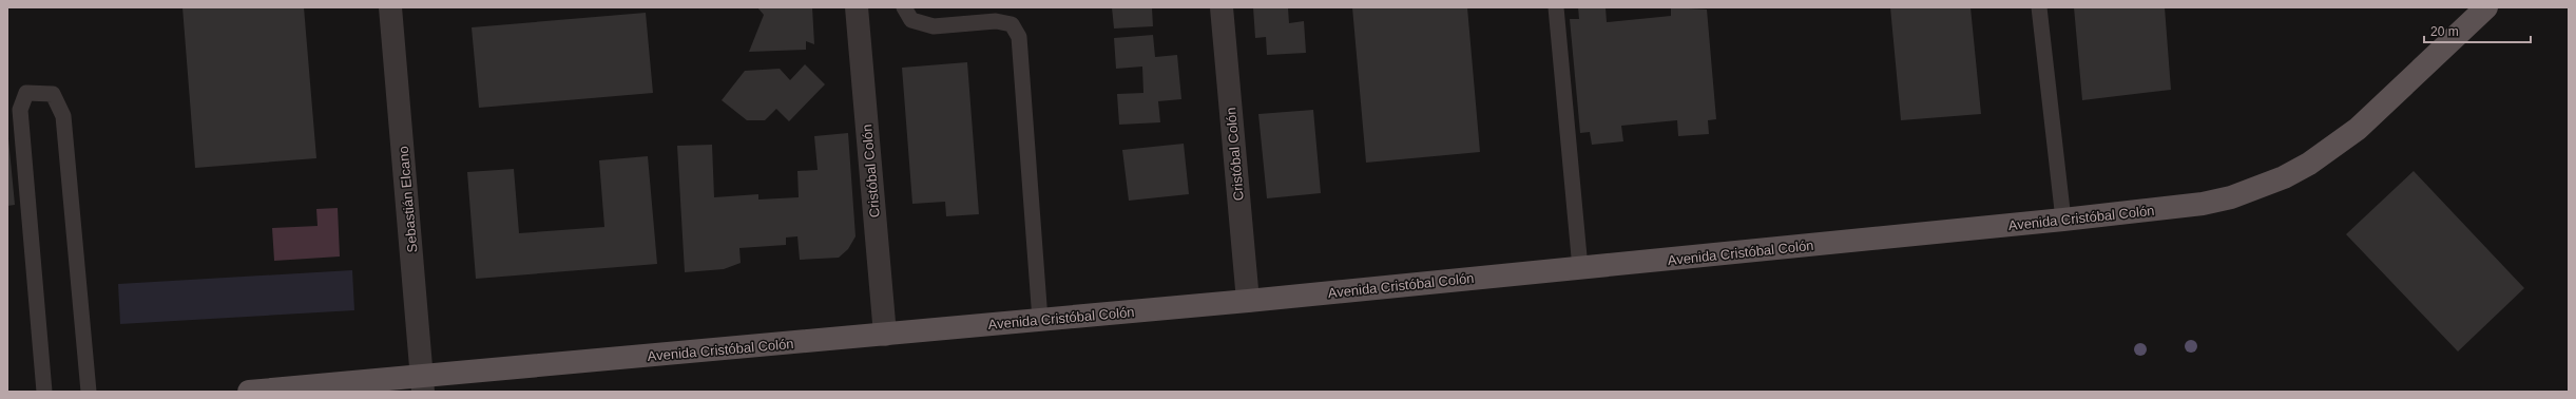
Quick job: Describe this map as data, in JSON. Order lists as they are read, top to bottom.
{
  "streets": {
    "main road": ["Avenida Cristóbal Colón"],
    "street": ["Cristóbal Colón", "Sebastián Elcano"]
  },
  "crossings": [
    ["Cristóbal Colón", "Avenida Cristóbal Colón"],
    ["Sebastián Elcano", "Avenida Cristóbal Colón"]
  ],
  "scale_bar": "20 m"
}
